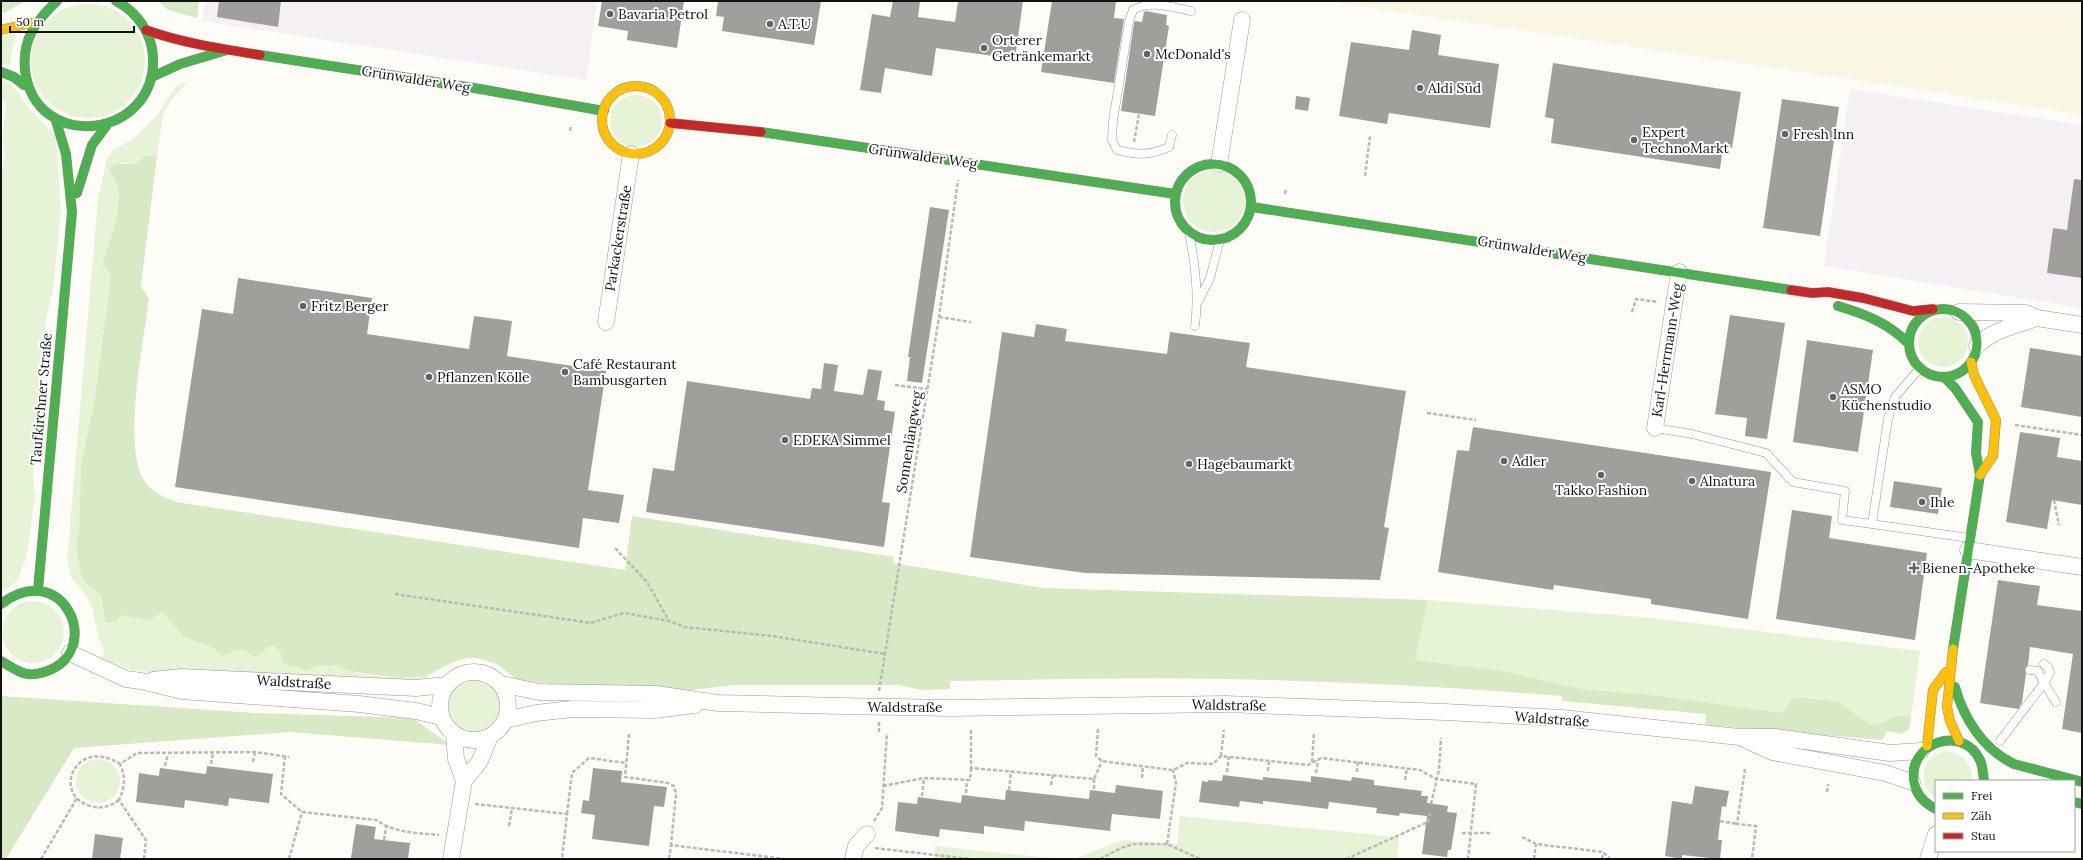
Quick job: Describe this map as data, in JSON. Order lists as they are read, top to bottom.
{
  "streets": {
    "main road": ["Grünwalder Weg", "Taufkirchner Straße", "Waldstraße"],
    "street": ["Parkackerstraße", "Karl-Herrmann-Weg"],
    "path": ["Sonnenlängweg"]
  },
  "crossings": [
    ["Grünwalder Weg", "Parkackerstraße"],
    ["Grünwalder Weg", "Karl-Herrmann-Weg"],
    ["Sonnenlängweg", "Waldstraße"]
  ],
  "places": {
    "other": [
      "Bavaria Petrol",
      "A.T.U",
      "Orterer Getränkemarkt",
      "McDonald's",
      "Aldi Süd",
      "Fresh Inn",
      "Expert TechnoMarkt",
      "Fritz Berger",
      "Café Restaurant Bambusgarten",
      "Pflanzen Kölle",
      "ASMO Küchenstudio",
      "EDEKA Simmel",
      "Adler",
      "Hagebaumarkt",
      "Takko Fashion",
      "Alnatura",
      "Ihle"
    ],
    "health": ["Bienen-Apotheke"]
  },
  "legend": ["Frei", "Zäh", "Stau"],
  "scale_bar": "50 m"
}
